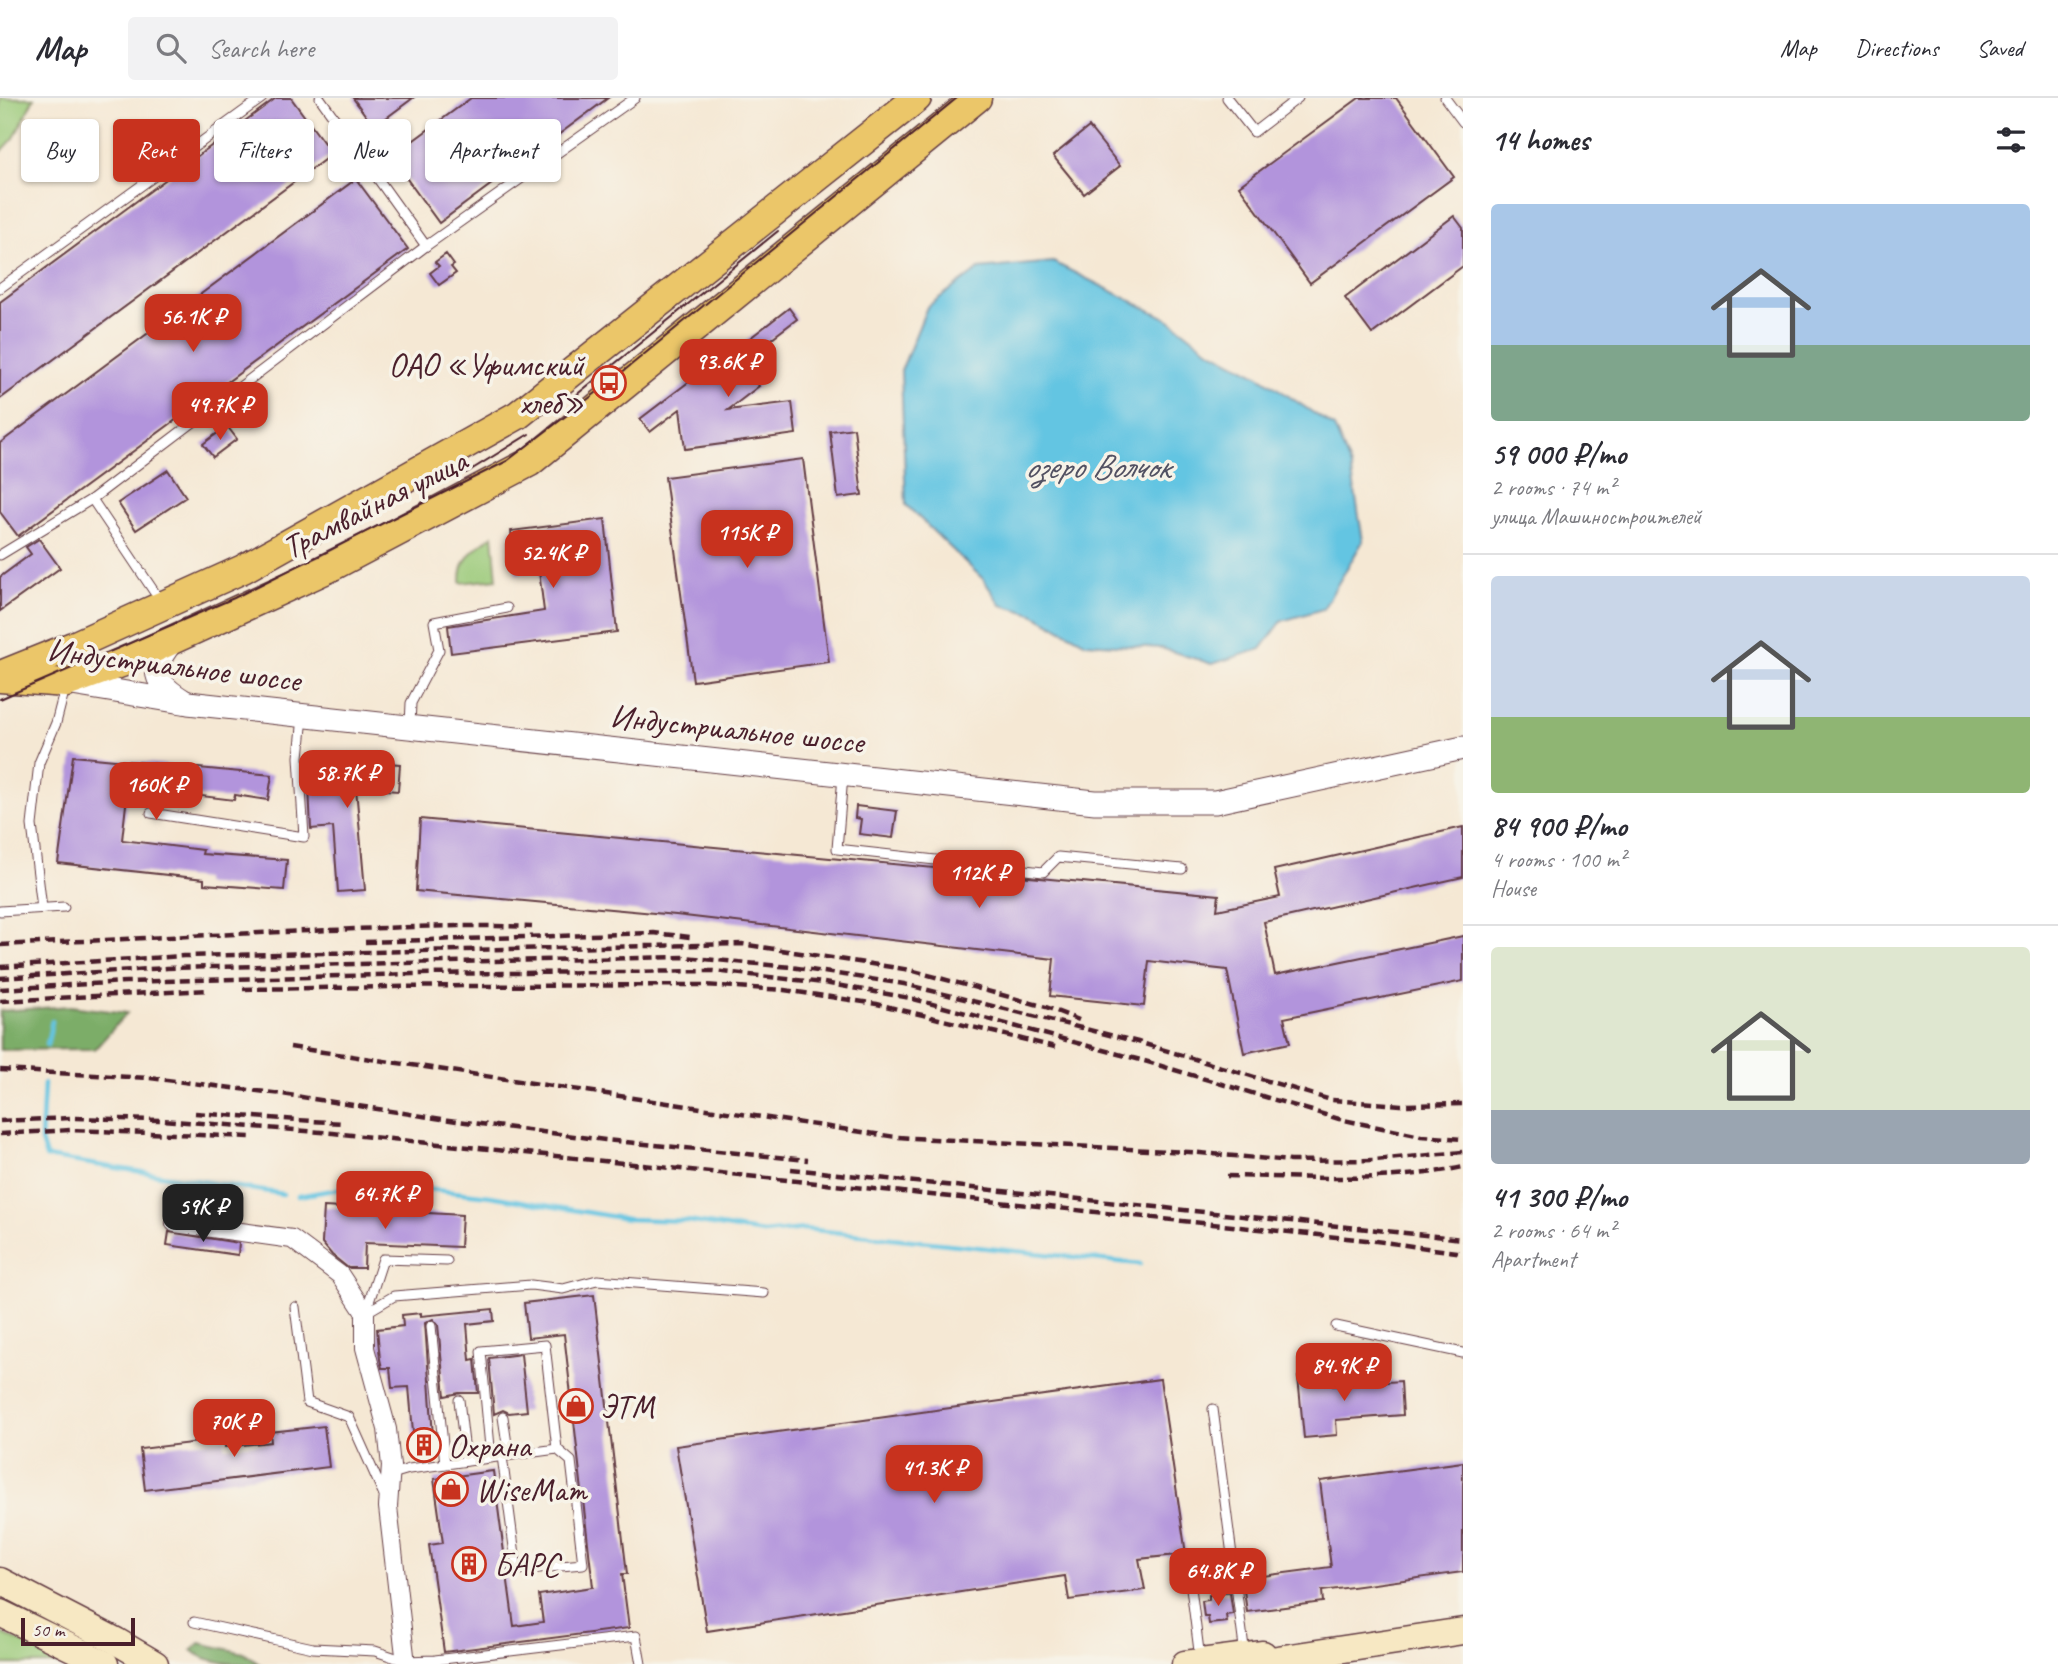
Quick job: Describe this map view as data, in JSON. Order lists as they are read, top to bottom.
{
  "streets": {
    "main road": ["Трамвайная улица", "Индустриальное шоссе"]
  },
  "crossings": [
    ["Трамвайная улица", "Индустриальное шоссе"]
  ],
  "water": ["озеро Волчок"],
  "places": {
    "bus stop": ["ОАО «Уфимский хлеб»"],
    "shop": ["ЭТМ", "WiseMam"],
    "building": ["Охрана", "БАРС"]
  },
  "scale_bar": "50 m",
  "page": {
    "header": "Map",
    "search": "Search here",
    "nav": ["Map", "Directions", "Saved"],
    "heading": "14 homes",
    "chip": [
      "Buy",
      "Rent",
      "Filters",
      "New",
      "Apartment"
    ],
    "list": [
      {
        "name": "59 000 ₽/mo",
        "note": "2 rooms · 74 m² · улица Машиностроителей"
      },
      {
        "name": "84 900 ₽/mo",
        "note": "4 rooms · 100 m² · House"
      },
      {
        "name": "41 300 ₽/mo",
        "note": "2 rooms · 64 m² · Apartment"
      }
    ],
    "price": [
      "56.1K ₽",
      "93.6K ₽",
      "49.7K ₽",
      "115K ₽",
      "52.4K ₽",
      "58.7K ₽",
      "160K ₽",
      "112K ₽",
      "64.7K ₽",
      "59K ₽",
      "84.9K ₽",
      "70K ₽",
      "41.3K ₽",
      "64.8K ₽"
    ],
    "scale": "50 m"
  }
}
